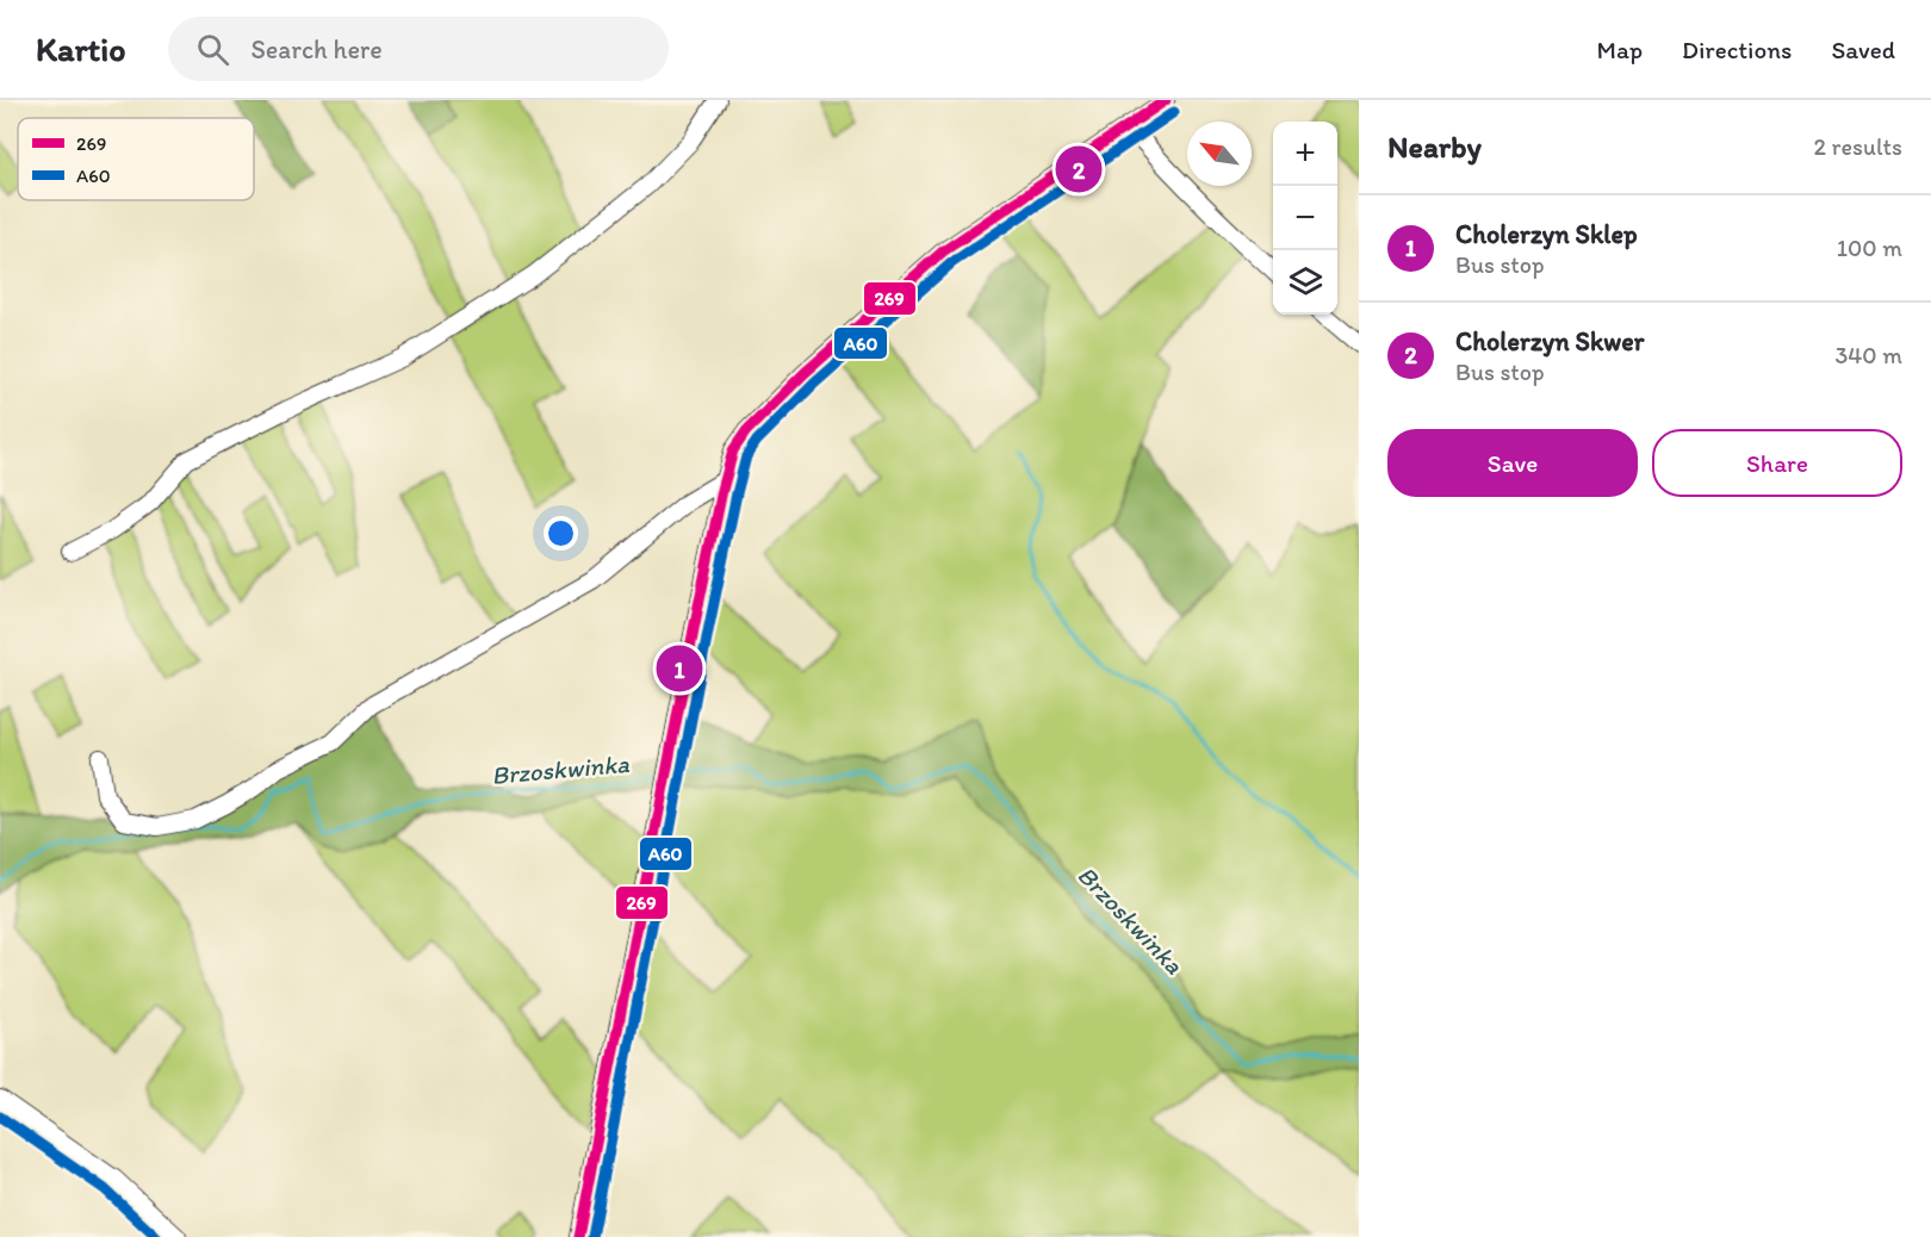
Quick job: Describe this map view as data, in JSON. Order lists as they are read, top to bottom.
{
  "water": ["Brzoskwinka"],
  "lines": ["transit line 269", "transit line A60"],
  "legend": ["269", "A60"],
  "north": "top left",
  "page": {
    "header": "Kartio",
    "search": "Search here",
    "nav": ["Map", "Directions", "Saved"],
    "heading": ["Nearby", "2 results"],
    "map_buttons": ["+", "−"],
    "pins": ["2", "1"],
    "list": [
      {
        "mark": "1",
        "name": "Cholerzyn Sklep",
        "note": "Bus stop",
        "value": "100 m"
      },
      {
        "mark": "2",
        "name": "Cholerzyn Skwer",
        "note": "Bus stop",
        "value": "340 m"
      }
    ],
    "buttons": ["Save", "Share"]
  }
}
